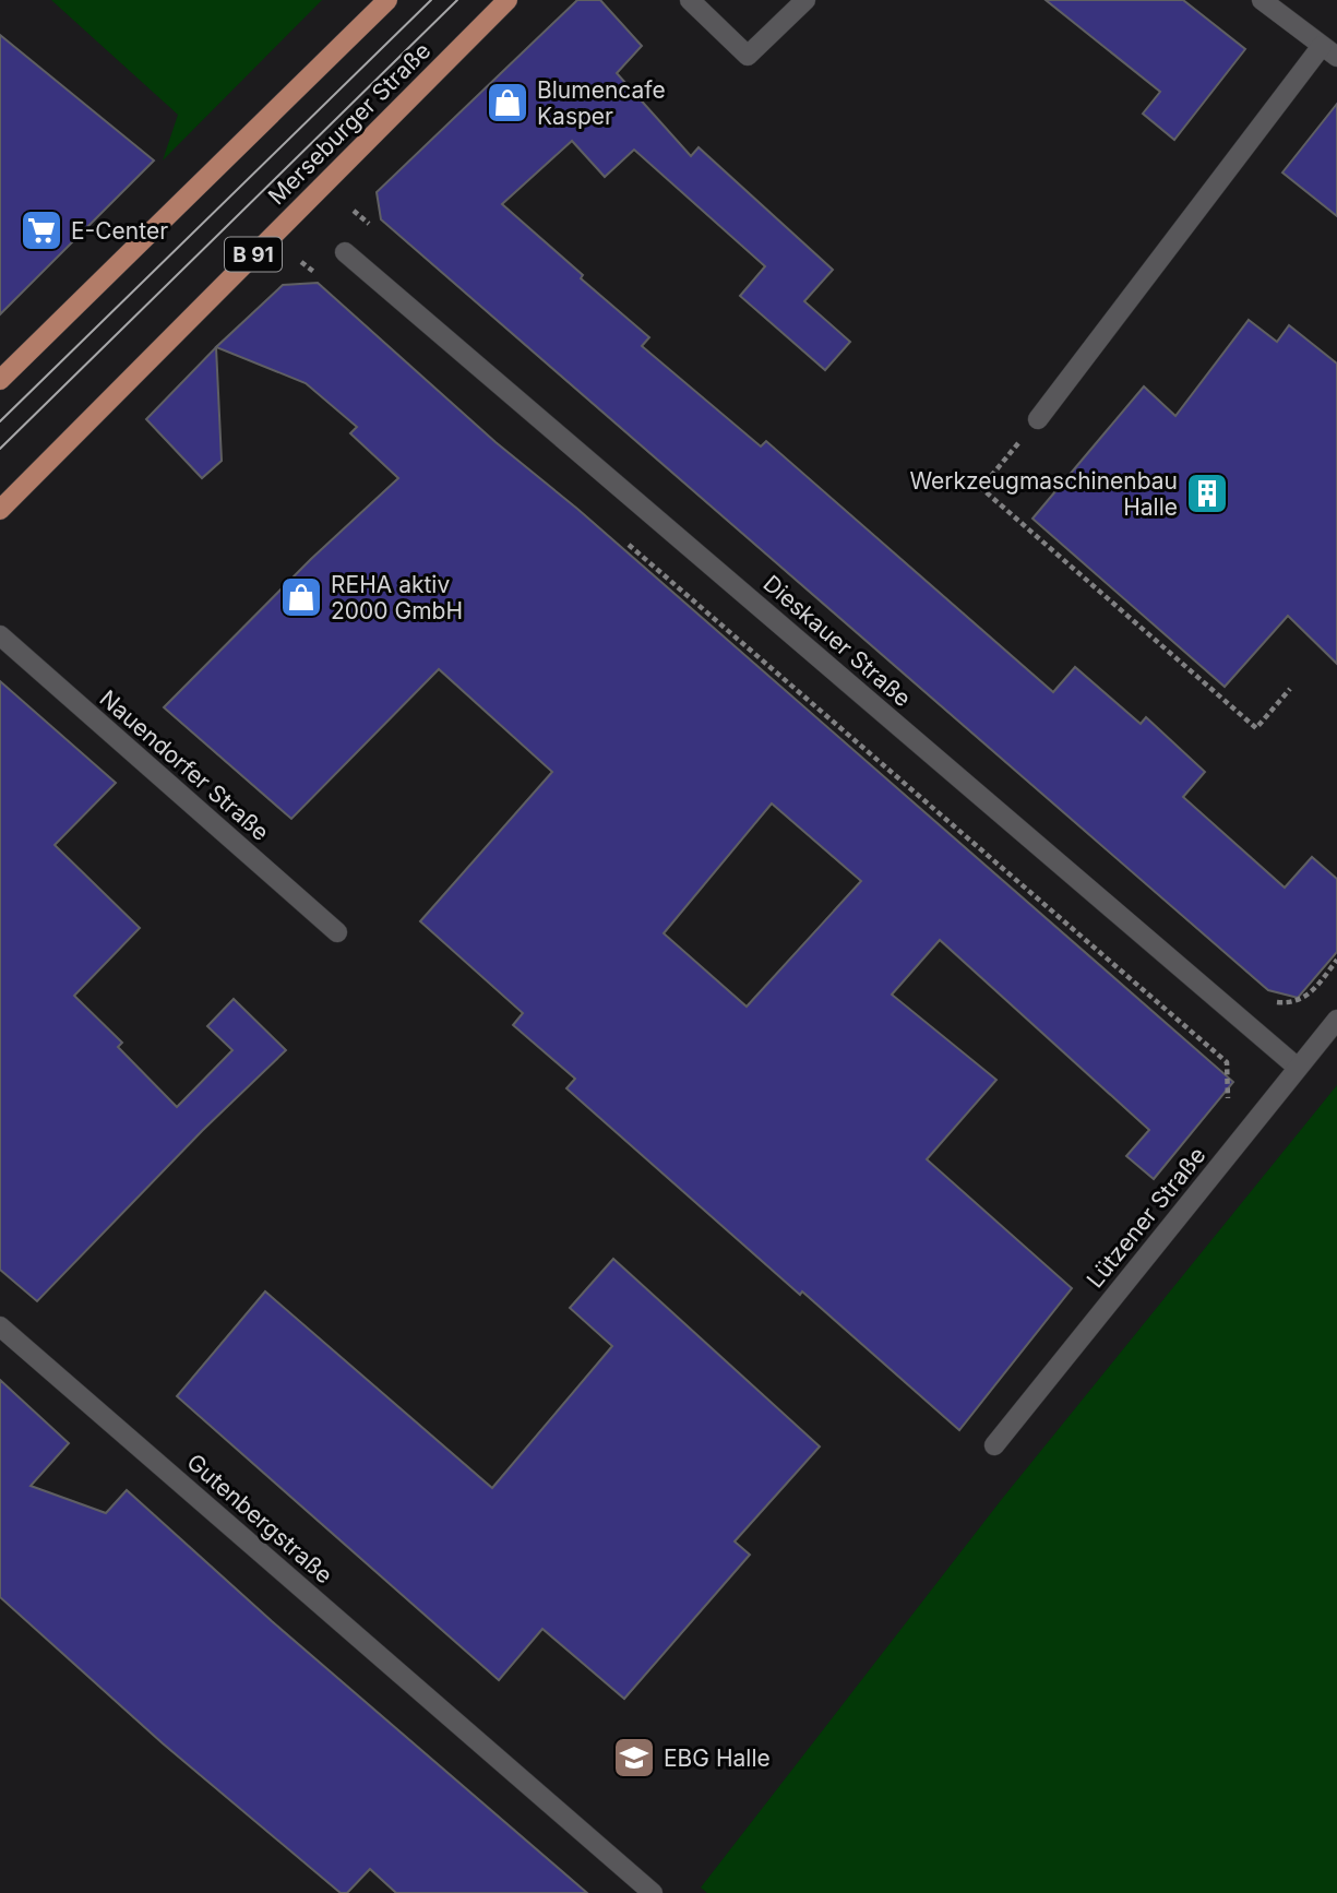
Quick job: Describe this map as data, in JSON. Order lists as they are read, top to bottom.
{
  "streets": {
    "main road": ["Merseburger Straße", "B 91"],
    "street": [
      "Dieskauer Straße",
      "Nauendorfer Straße",
      "Lützener Straße",
      "Gutenbergstraße"
    ]
  },
  "crossings": [
    ["Dieskauer Straße", "Lützener Straße"]
  ],
  "places": {
    "shop": ["Blumencafe Kasper", "REHA aktiv 2000 GmbH"],
    "supermarket": ["E-Center"],
    "building": ["Werkzeugmaschinenbau Halle"],
    "school or university": ["EBG Halle"]
  }
}
